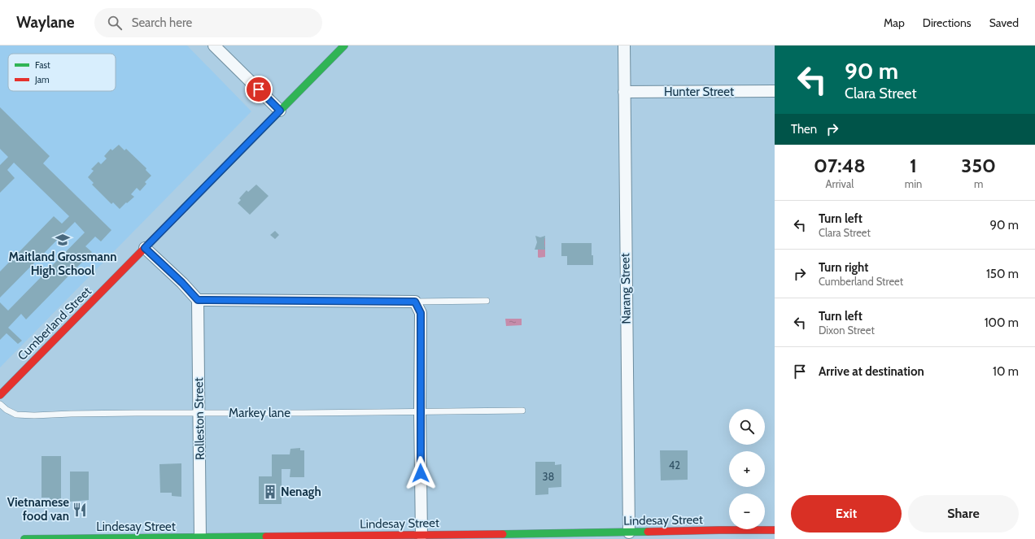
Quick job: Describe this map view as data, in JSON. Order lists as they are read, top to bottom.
{
  "streets": {
    "street": [
      "Hunter Street",
      "Narang Street",
      "Cumberland Street",
      "Rolleston Street",
      "Lindesay Street"
    ],
    "lane": ["Markey lane"]
  },
  "crossings": [
    ["Hunter Street", "Narang Street"],
    ["Narang Street", "Lindesay Street"],
    ["Markey lane", "Rolleston Street"],
    ["Rolleston Street", "Lindesay Street"]
  ],
  "places": {
    "school or university": ["Maitland Grossmann High School"],
    "building": ["Nenagh"],
    "restaurant": ["Vietnamese food van"]
  },
  "house_numbers": ["42", "38"],
  "legend": ["Fast", "Jam"],
  "page": {
    "header": "Waylane",
    "search": "Search here",
    "nav": ["Map", "Directions", "Saved"],
    "turn": ["90 m", "Clara Street"],
    "then": "Then",
    "eta": [
      "07:48",
      "Arrival",
      "1",
      "min",
      "350",
      "m"
    ],
    "list": [
      {
        "name": "Turn left",
        "note": "Clara Street",
        "value": "90 m"
      },
      {
        "name": "Turn right",
        "note": "Cumberland Street",
        "value": "150 m"
      },
      {
        "name": "Turn left",
        "note": "Dixon Street",
        "value": "100 m"
      },
      {
        "name": "Arrive at destination",
        "value": "10 m"
      }
    ],
    "map_buttons": ["+", "−"],
    "buttons": ["Exit", "Share"]
  }
}
